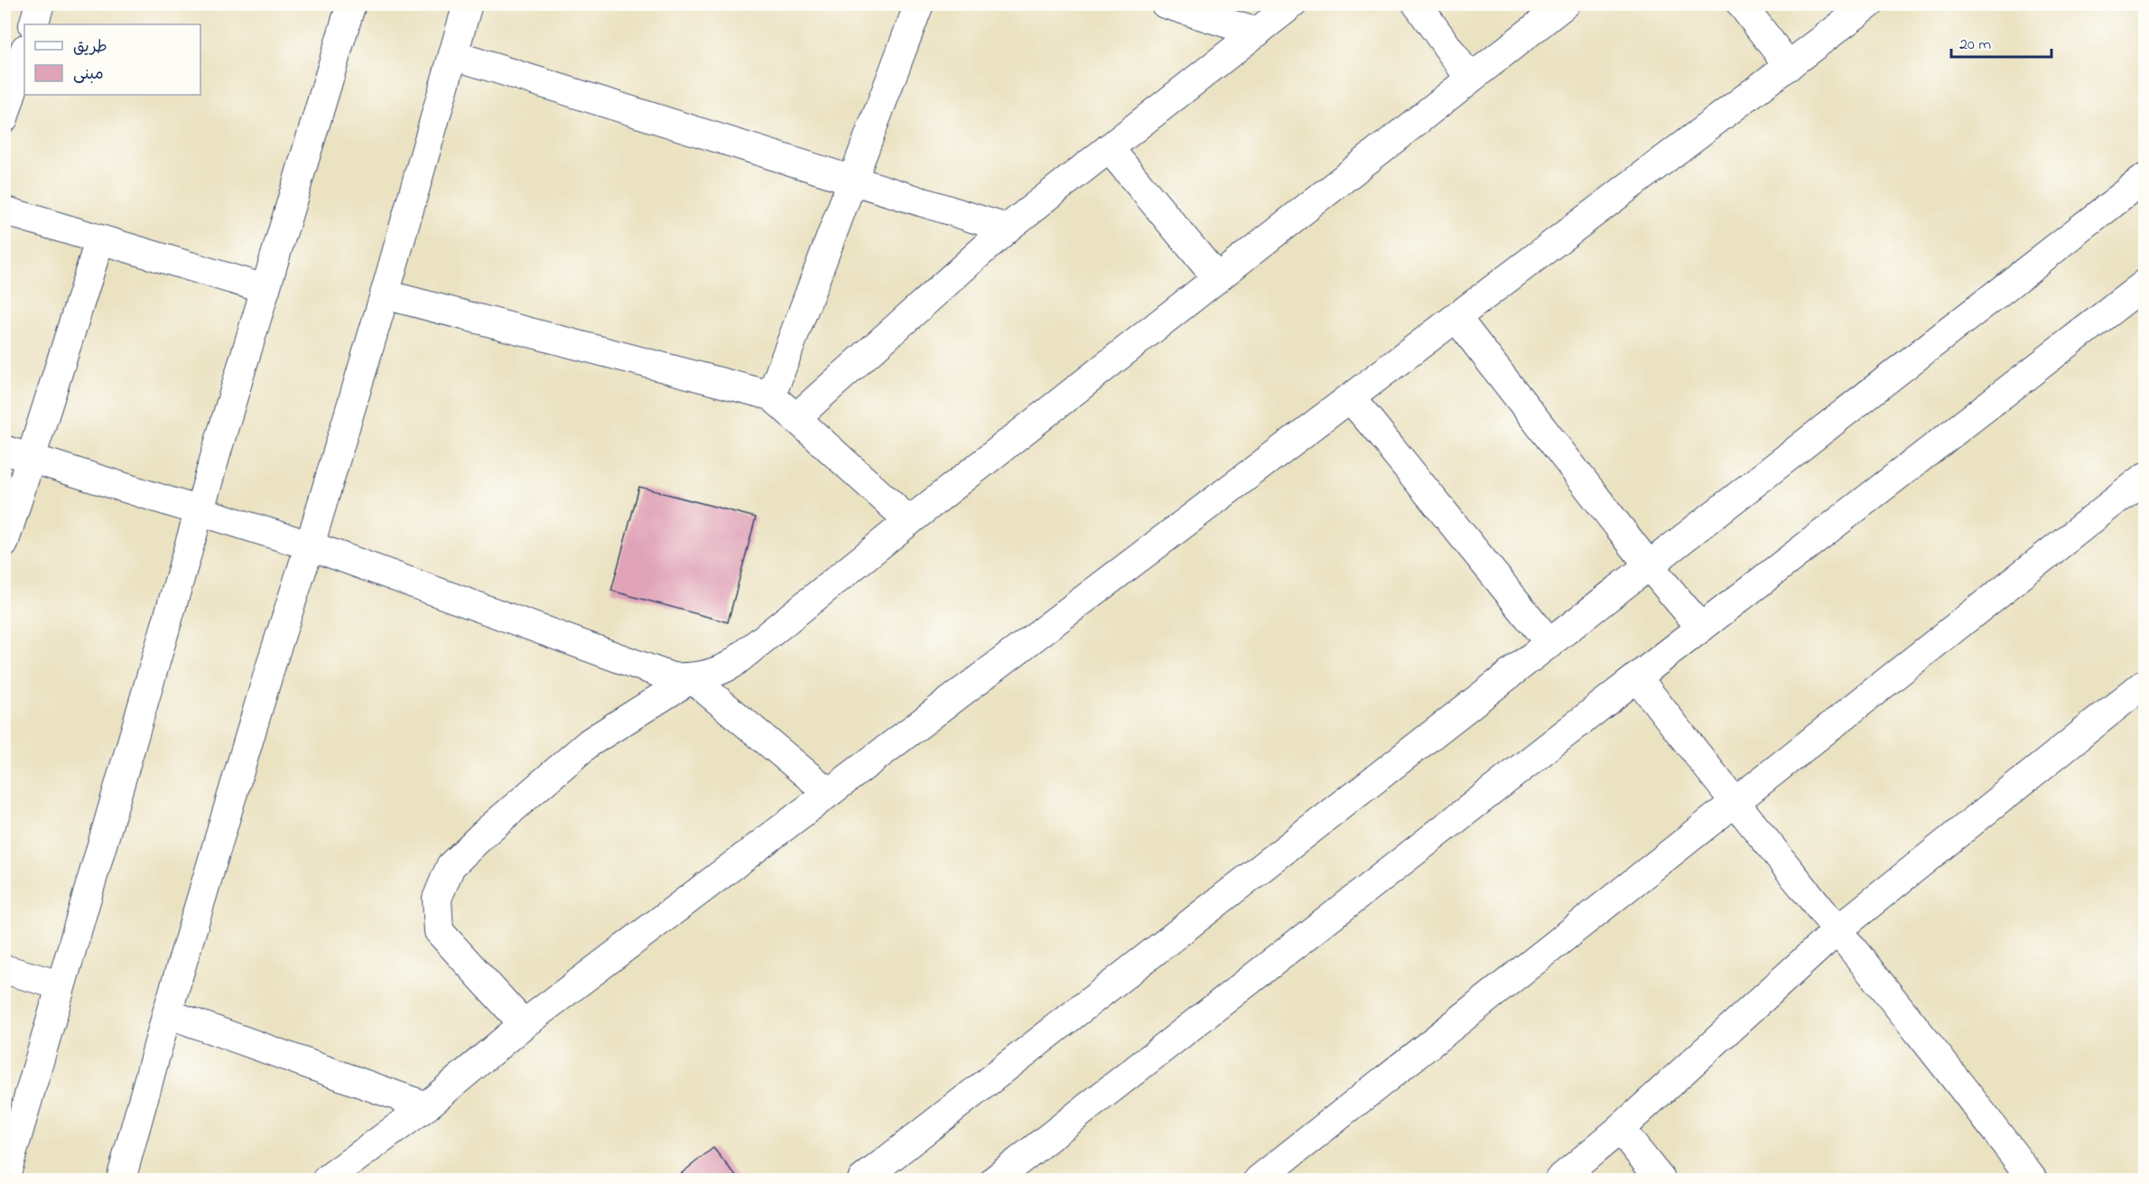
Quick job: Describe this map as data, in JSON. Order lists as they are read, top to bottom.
{
  "legend": ["طريق", "مبنى"],
  "scale_bar": "20 m"
}
